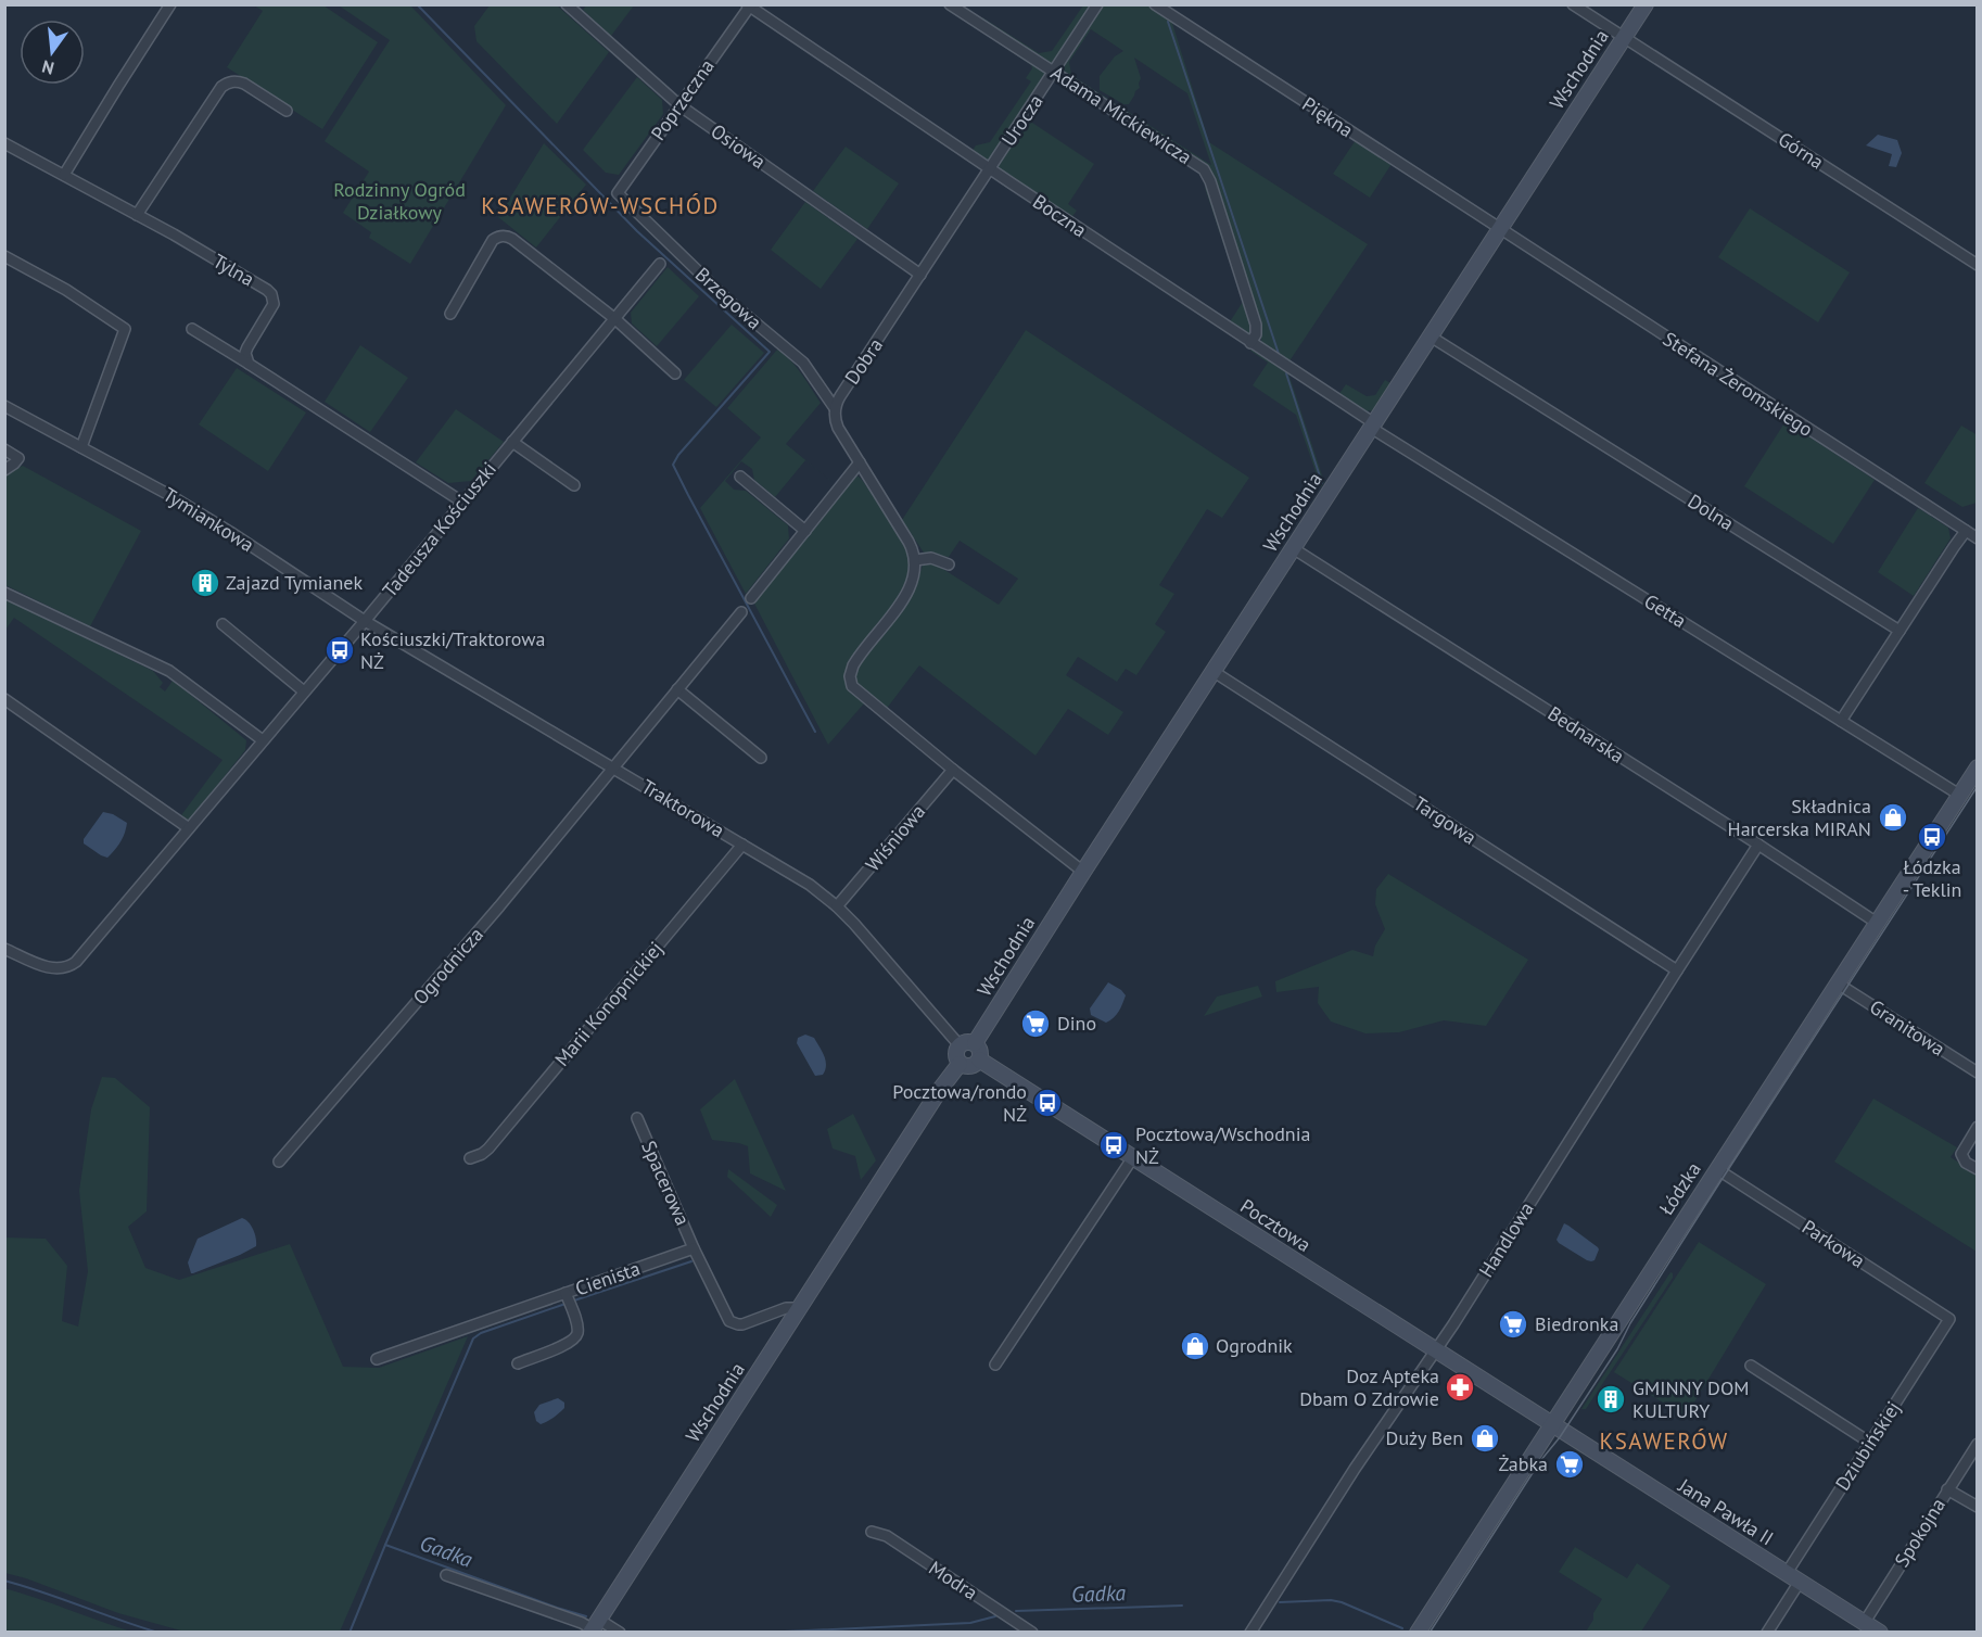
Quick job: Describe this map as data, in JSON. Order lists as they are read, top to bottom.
{
  "streets": {
    "street": [
      "Wschodnia",
      "Poprzeczna",
      "Adama Mickiewicza",
      "Piękna",
      "Urocza",
      "Osiowa",
      "Górna",
      "Boczna",
      "Tylna",
      "Brzegowa",
      "Dobra",
      "Stefana Żeromskiego",
      "Dolna",
      "Tymiankowa",
      "Tadeusza Kościuszki",
      "Getta",
      "Bednarska",
      "Traktorowa",
      "Targowa",
      "Wiśniowa",
      "Ogrodnicza",
      "Marii Konopnickiej",
      "Granitowa",
      "Spacerowa",
      "Łódzka",
      "Pocztowa",
      "Handlowa",
      "Parkowa",
      "Cienista",
      "Dziubińskiej",
      "Jana Pawła II",
      "Spokojna",
      "Modra"
    ]
  },
  "crossings": [
    ["Wschodnia", "Piękna"],
    ["Wschodnia", "Górna"],
    ["Wschodnia", "Boczna"],
    ["Wschodnia", "Stefana Żeromskiego"],
    ["Wschodnia", "Dolna"],
    ["Wschodnia", "Getta"],
    ["Wschodnia", "Bednarska"],
    ["Wschodnia", "Traktorowa"],
    ["Wschodnia", "Targowa"],
    ["Wschodnia", "Pocztowa"],
    ["Poprzeczna", "Osiowa"],
    ["Poprzeczna", "Boczna"],
    ["Poprzeczna", "Brzegowa"],
    ["Adama Mickiewicza", "Urocza"],
    ["Adama Mickiewicza", "Boczna"],
    ["Piękna", "Stefana Żeromskiego"],
    ["Urocza", "Boczna"],
    ["Urocza", "Dobra"],
    ["Osiowa", "Dobra"],
    ["Boczna", "Dobra"],
    ["Boczna", "Getta"],
    ["Brzegowa", "Dobra"],
    ["Tymiankowa", "Tadeusza Kościuszki"],
    ["Tymiankowa", "Traktorowa"],
    ["Tadeusza Kościuszki", "Traktorowa"],
    ["Getta", "Łódzka"],
    ["Bednarska", "Łódzka"],
    ["Bednarska", "Handlowa"],
    ["Traktorowa", "Wiśniowa"],
    ["Traktorowa", "Ogrodnicza"],
    ["Traktorowa", "Marii Konopnickiej"],
    ["Traktorowa", "Pocztowa"],
    ["Targowa", "Handlowa"],
    ["Granitowa", "Łódzka"],
    ["Spacerowa", "Cienista"],
    ["Łódzka", "Pocztowa"],
    ["Łódzka", "Parkowa"],
    ["Łódzka", "Jana Pawła II"],
    ["Pocztowa", "Handlowa"],
    ["Pocztowa", "Jana Pawła II"],
    ["Parkowa", "Dziubińskiej"],
    ["Dziubińskiej", "Jana Pawła II"],
    ["Jana Pawła II", "Spokojna"]
  ],
  "districts": ["KSAWERÓW-WSCHÓD", "KSAWERÓW"],
  "water": ["Gadka"],
  "parks": ["Rodzinny Ogród Działkowy"],
  "places": {
    "building": ["Zajazd Tymianek", "GMINNY DOM KULTURY"],
    "bus stop": [
      "Kościuszki/Traktorowa NŻ",
      "Łódzka - Teklin",
      "Pocztowa/rondo NŻ",
      "Pocztowa/Wschodnia NŻ"
    ],
    "shop": ["Składnica Harcerska MIRAN", "Ogrodnik", "Duży Ben"],
    "supermarket": ["Dino", "Biedronka", "Żabka"],
    "pharmacy": ["Doz Apteka Dbam O Zdrowie"]
  },
  "north": "bottom"
}
